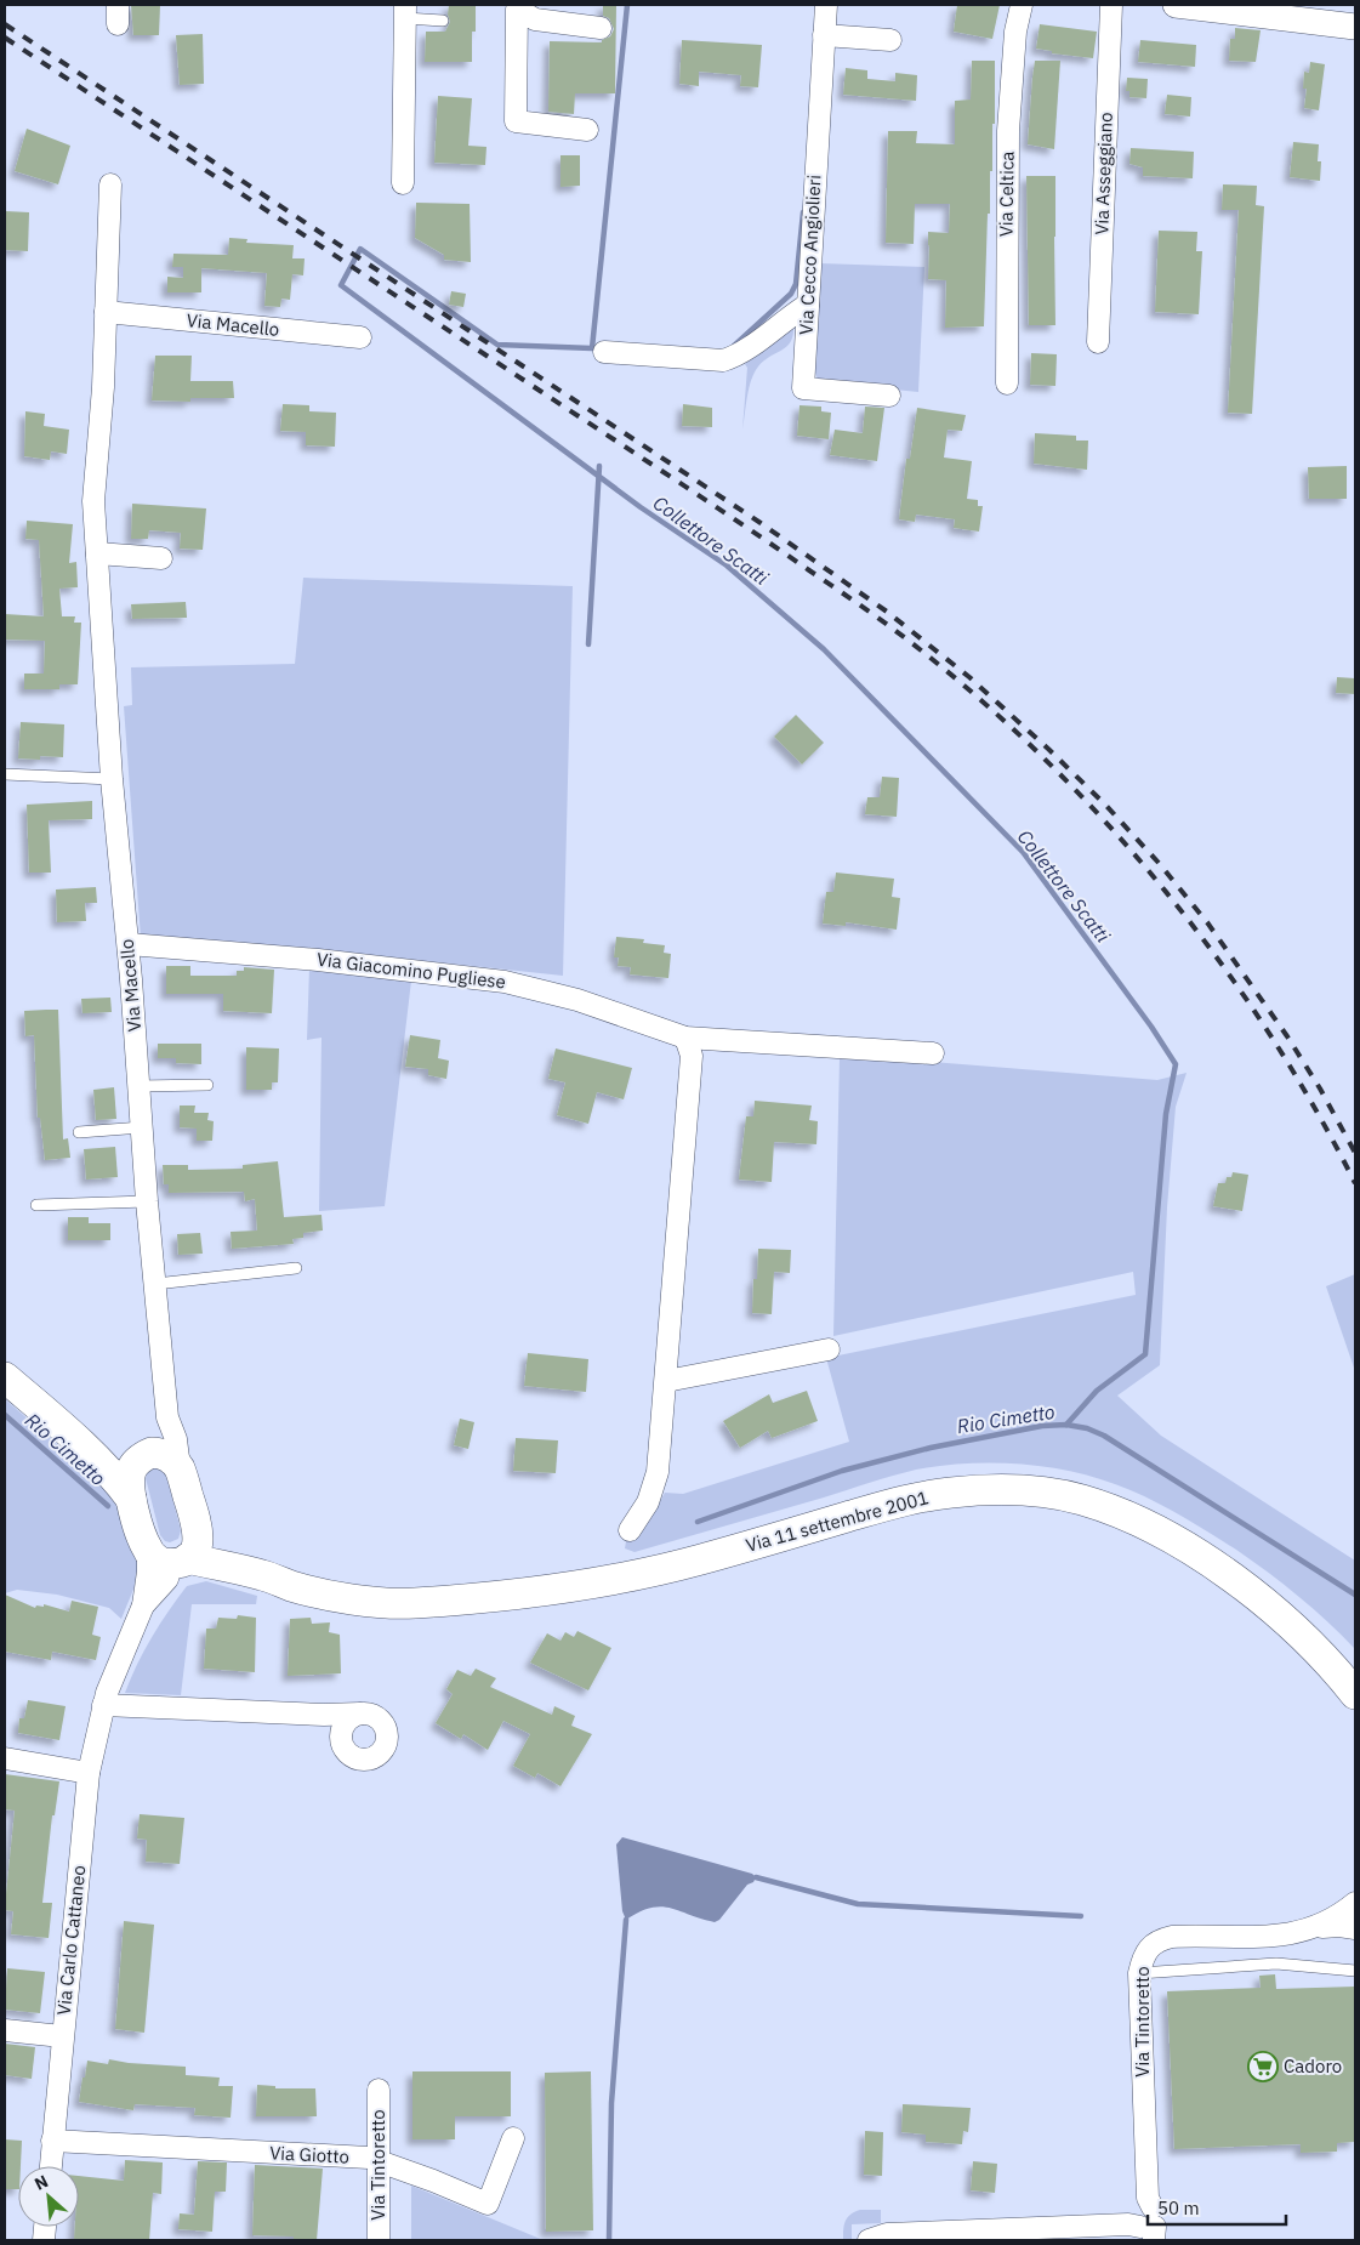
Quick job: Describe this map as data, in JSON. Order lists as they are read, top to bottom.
{
  "streets": {
    "main road": ["Via 11 settembre 2001"],
    "street": [
      "Via Asseggiano",
      "Via Celtica",
      "Via Cecco Angiolieri",
      "Via Macello",
      "Via Giacomino Pugliese",
      "Via Carlo Cattaneo",
      "Via Tintoretto",
      "Via Giotto"
    ]
  },
  "crossings": [
    ["Via Macello", "Via Giacomino Pugliese"],
    ["Via Macello", "Via 11 settembre 2001"],
    ["Via 11 settembre 2001", "Via Carlo Cattaneo"],
    ["Via Carlo Cattaneo", "Via Giotto"],
    ["Via Tintoretto", "Via Giotto"]
  ],
  "water": ["Collettore Scatti", "Rio Cimetto"],
  "places": {
    "supermarket": ["Cadoro"]
  },
  "scale_bar": "50 m",
  "north": "top left"
}
